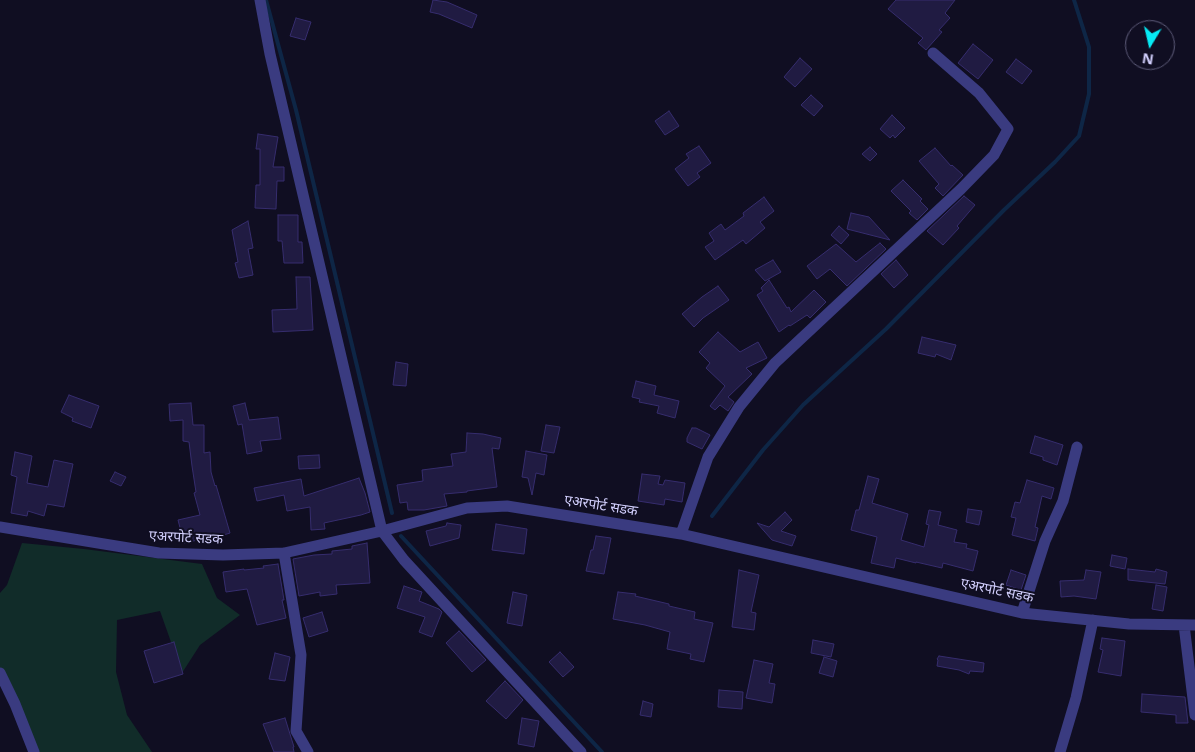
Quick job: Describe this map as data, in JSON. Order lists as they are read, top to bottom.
{
  "streets": {
    "street": ["एअरपोर्ट सडक"]
  },
  "north": "bottom"
}
